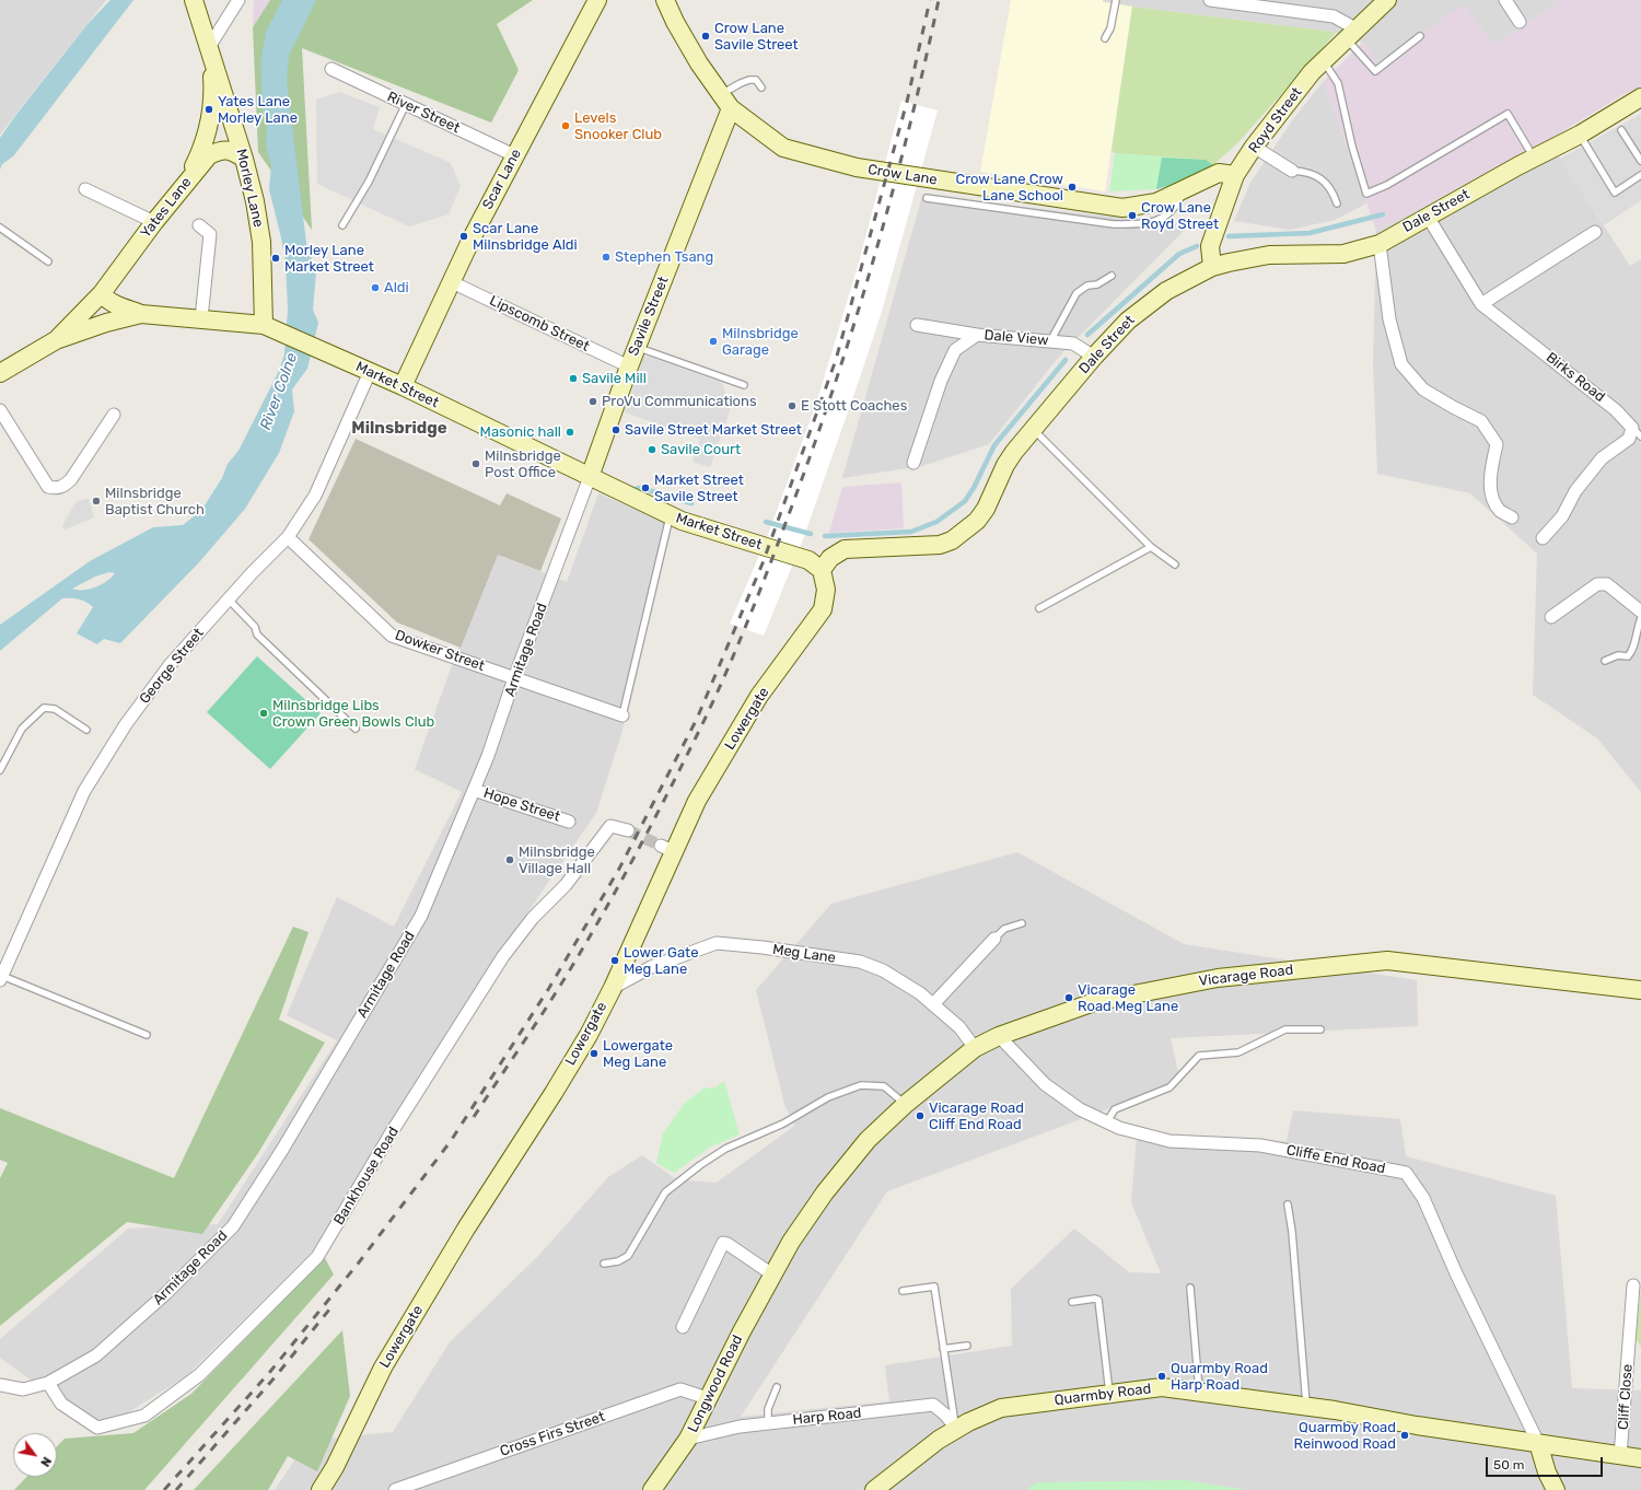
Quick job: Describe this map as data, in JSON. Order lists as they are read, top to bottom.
{
  "streets": {
    "street": [
      "River Street",
      "Royd Street",
      "Crow Lane",
      "Scar Lane",
      "Morley Lane",
      "Yates Lane",
      "Dale Street",
      "Savile Street",
      "Lipscomb Street",
      "Dale View",
      "Birks Road",
      "Market Street",
      "Armitage Road",
      "Dowker Street",
      "George Street",
      "Lowergate",
      "Hope Street",
      "Meg Lane",
      "Vicarage Road",
      "Cliffe End Road",
      "Bankhouse Road",
      "Longwood Road",
      "Quarmby Road",
      "Cliff Close",
      "Harp Road",
      "Cross Firs Street"
    ]
  },
  "crossings": [
    ["River Street", "Scar Lane"],
    ["Royd Street", "Crow Lane"],
    ["Royd Street", "Dale Street"],
    ["Crow Lane", "Savile Street"],
    ["Scar Lane", "Lipscomb Street"],
    ["Scar Lane", "Market Street"],
    ["Morley Lane", "Yates Lane"],
    ["Morley Lane", "Market Street"],
    ["Yates Lane", "Market Street"],
    ["Dale Street", "Dale View"],
    ["Dale Street", "Birks Road"],
    ["Dale Street", "Market Street"],
    ["Dale Street", "Lowergate"],
    ["Savile Street", "Lipscomb Street"],
    ["Savile Street", "Market Street"],
    ["Savile Street", "Armitage Road"],
    ["Market Street", "Armitage Road"],
    ["Market Street", "George Street"],
    ["Market Street", "Lowergate"],
    ["Armitage Road", "Dowker Street"],
    ["Armitage Road", "Hope Street"],
    ["Armitage Road", "Bankhouse Road"],
    ["Dowker Street", "George Street"],
    ["Lowergate", "Meg Lane"],
    ["Meg Lane", "Vicarage Road"],
    ["Vicarage Road", "Cliffe End Road"],
    ["Vicarage Road", "Longwood Road"],
    ["Cliffe End Road", "Quarmby Road"],
    ["Longwood Road", "Harp Road"],
    ["Longwood Road", "Cross Firs Street"],
    ["Quarmby Road", "Cliff Close"],
    ["Quarmby Road", "Harp Road"]
  ],
  "districts": ["Milnsbridge"],
  "water": ["River Colne"],
  "places": [
    "Crow Lane Savile Street",
    "Yates Lane Morley Lane",
    "Levels Snooker Club",
    "Crow Lane Crow Lane School",
    "Crow Lane Royd Street",
    "Scar Lane Milnsbridge Aldi",
    "Stephen Tsang",
    "Morley Lane Market Street",
    "Aldi",
    "Milnsbridge Garage",
    "Savile Mill",
    "ProVu Communications",
    "E Stott Coaches",
    "Savile Street Market Street",
    "Masonic hall",
    "Savile Court",
    "Milnsbridge Post Office",
    "Market Street Savile Street",
    "Milnsbridge Baptist Church",
    "Milnsbridge Libs Crown Green Bowls Club",
    "Milnsbridge Village Hall",
    "Lower Gate Meg Lane",
    "Vicarage Road Meg Lane",
    "Lowergate Meg Lane",
    "Vicarage Road Cliff End Road",
    "Quarmby Road Harp Road",
    "Quarmby Road Reinwood Road"
  ],
  "scale_bar": "50 m",
  "north": "bottom right"
}
